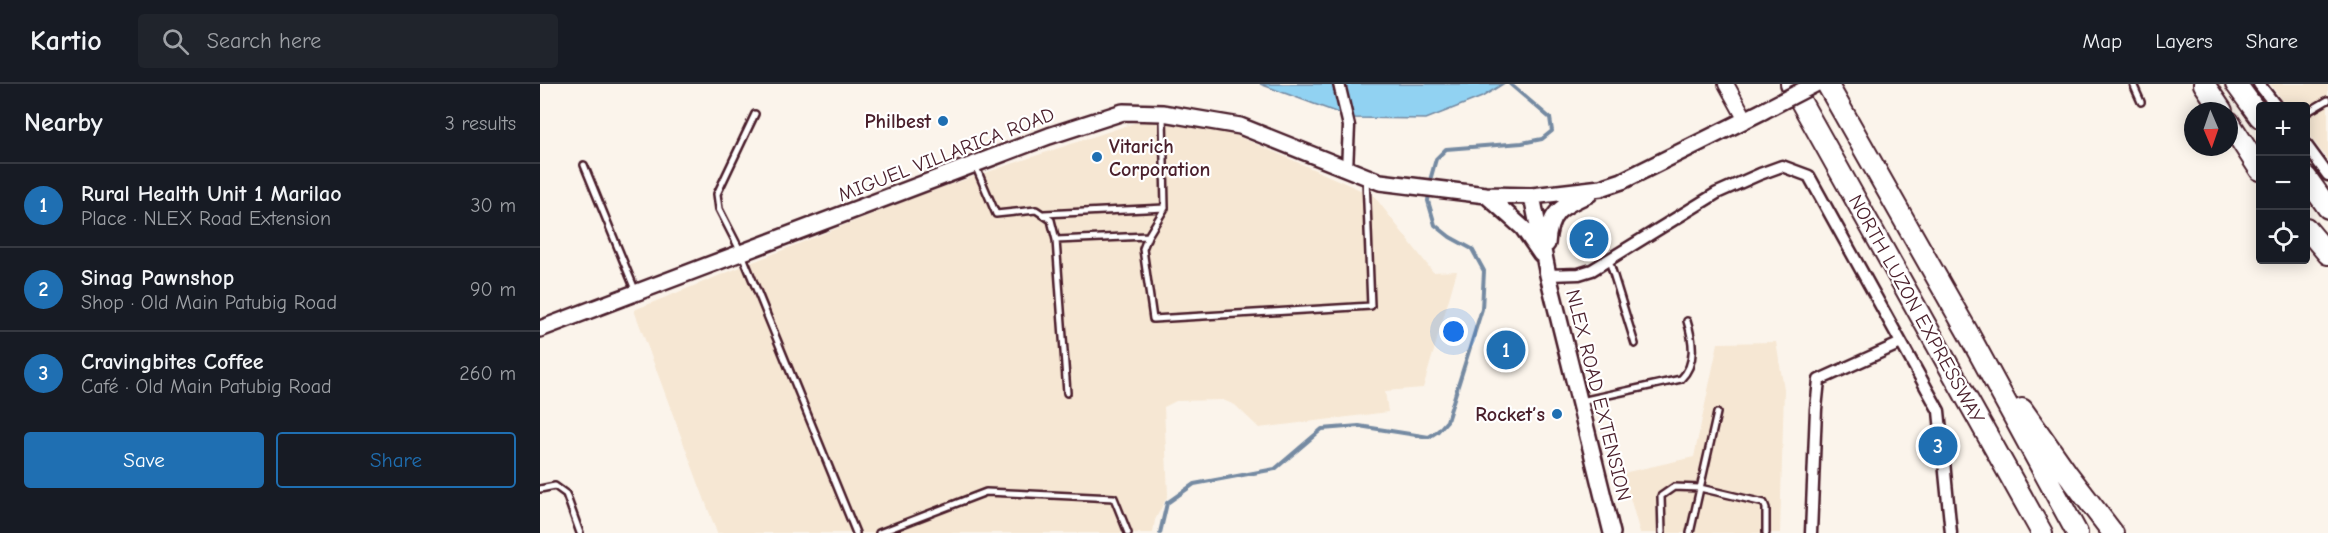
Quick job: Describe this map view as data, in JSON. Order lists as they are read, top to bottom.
{
  "streets": {
    "highway": ["NORTH LUZON EXPRESSWAY"],
    "main road": ["MIGUEL VILLARICA ROAD", "NLEX ROAD EXTENSION"]
  },
  "crossings": [
    ["MIGUEL VILLARICA ROAD", "NLEX ROAD EXTENSION"]
  ],
  "places": ["Philbest", "Vitarich Corporation", "Rocket’s"],
  "north": "bottom",
  "page": {
    "header": "Kartio",
    "search": "Search here",
    "nav": ["Map", "Layers", "Share"],
    "heading": ["Nearby", "3 results"],
    "map_buttons": ["+", "−"],
    "list": [
      {
        "mark": "1",
        "name": "Rural Health Unit 1 Marilao",
        "note": "Place · NLEX Road Extension",
        "value": "30 m"
      },
      {
        "mark": "2",
        "name": "Sinag Pawnshop",
        "note": "Shop · Old Main Patubig Road",
        "value": "90 m"
      },
      {
        "mark": "3",
        "name": "Cravingbites Coffee",
        "note": "Café · Old Main Patubig Road",
        "value": "260 m"
      }
    ],
    "pins": ["2", "1", "3"],
    "buttons": ["Save", "Share"]
  }
}
